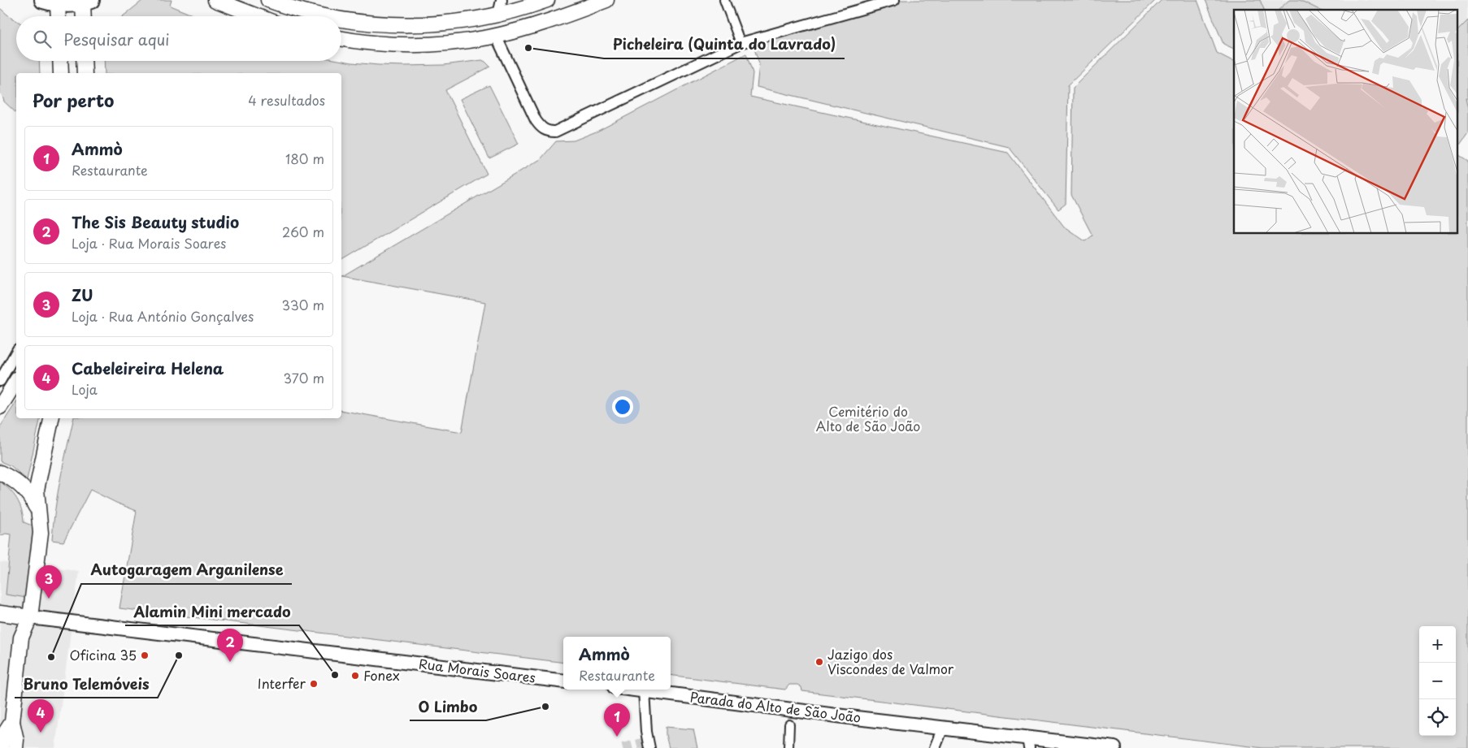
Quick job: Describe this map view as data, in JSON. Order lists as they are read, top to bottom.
{
  "streets": {
    "main road": ["Rua Morais Soares"],
    "street": ["Parada do Alto de São João"]
  },
  "parks": ["Cemitério do Alto de São João"],
  "places": [
    "Picheleira (Quinta do Lavrado)",
    "Oficina 35",
    "Bruno Telemóveis",
    "Autogaragem Arganilense",
    "Jazigo dos Viscondes de Valmor",
    "Alamin Mini mercado",
    "Fonex",
    "Interfer",
    "O Limbo"
  ],
  "page": {
    "search": "Pesquisar aqui",
    "heading": ["Por perto", "4 resultados"],
    "list": [
      {
        "mark": "1",
        "name": "Ammò",
        "note": "Restaurante",
        "value": "180 m"
      },
      {
        "mark": "2",
        "name": "The Sis Beauty studio",
        "note": "Loja · Rua Morais Soares",
        "value": "260 m"
      },
      {
        "mark": "3",
        "name": "ZU",
        "note": "Loja · Rua António Gonçalves",
        "value": "330 m"
      },
      {
        "mark": "4",
        "name": "Cabeleireira Helena",
        "note": "Loja",
        "value": "370 m"
      }
    ],
    "pins": [
      "3",
      "2",
      "4",
      "1"
    ],
    "map_buttons": ["+", "−"],
    "popup": ["Ammò", "Restaurante"]
  }
}
